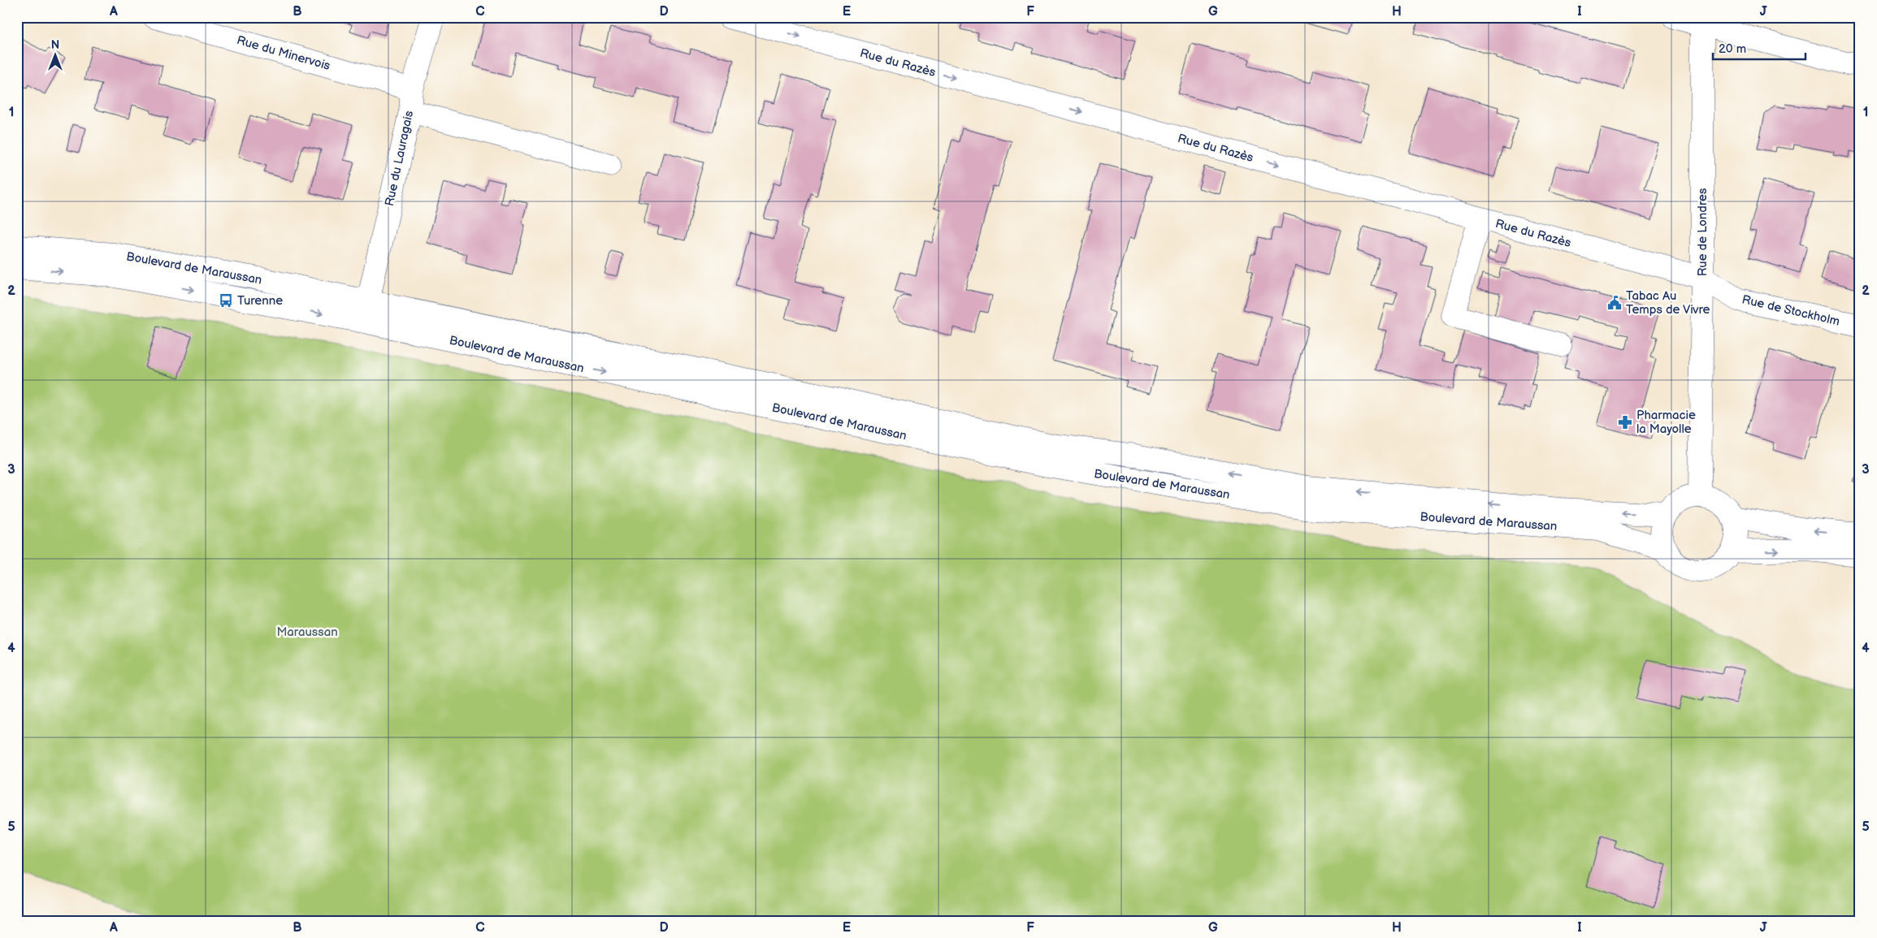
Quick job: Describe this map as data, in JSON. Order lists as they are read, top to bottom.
{
  "streets": {
    "main road": [
      "Rue du Minervois",
      "Rue du Razès",
      "Rue du Lauragais",
      "Rue de Londres",
      "Boulevard de Maraussan",
      "Rue de Stockholm"
    ]
  },
  "crossings": [
    ["Rue du Minervois", "Rue du Lauragais"],
    ["Rue du Razès", "Rue de Londres"],
    ["Rue du Razès", "Rue de Stockholm"],
    ["Rue du Lauragais", "Boulevard de Maraussan"],
    ["Rue de Londres", "Boulevard de Maraussan"],
    ["Rue de Londres", "Rue de Stockholm"]
  ],
  "one_way": ["Rue du Razès"],
  "parks": ["Maraussan"],
  "places": {
    "bus stop": ["Turenne"],
    "public building": ["Tabac Au Temps de Vivre"],
    "pharmacy": ["Pharmacie la Mayolle"]
  },
  "scale_bar": "20 m",
  "north": "top",
  "grid": {
    "columns": [
      "A",
      "B",
      "C",
      "D",
      "E",
      "F",
      "G",
      "H",
      "I",
      "J"
    ],
    "rows": [
      "1",
      "2",
      "3",
      "4",
      "5"
    ]
  }
}
